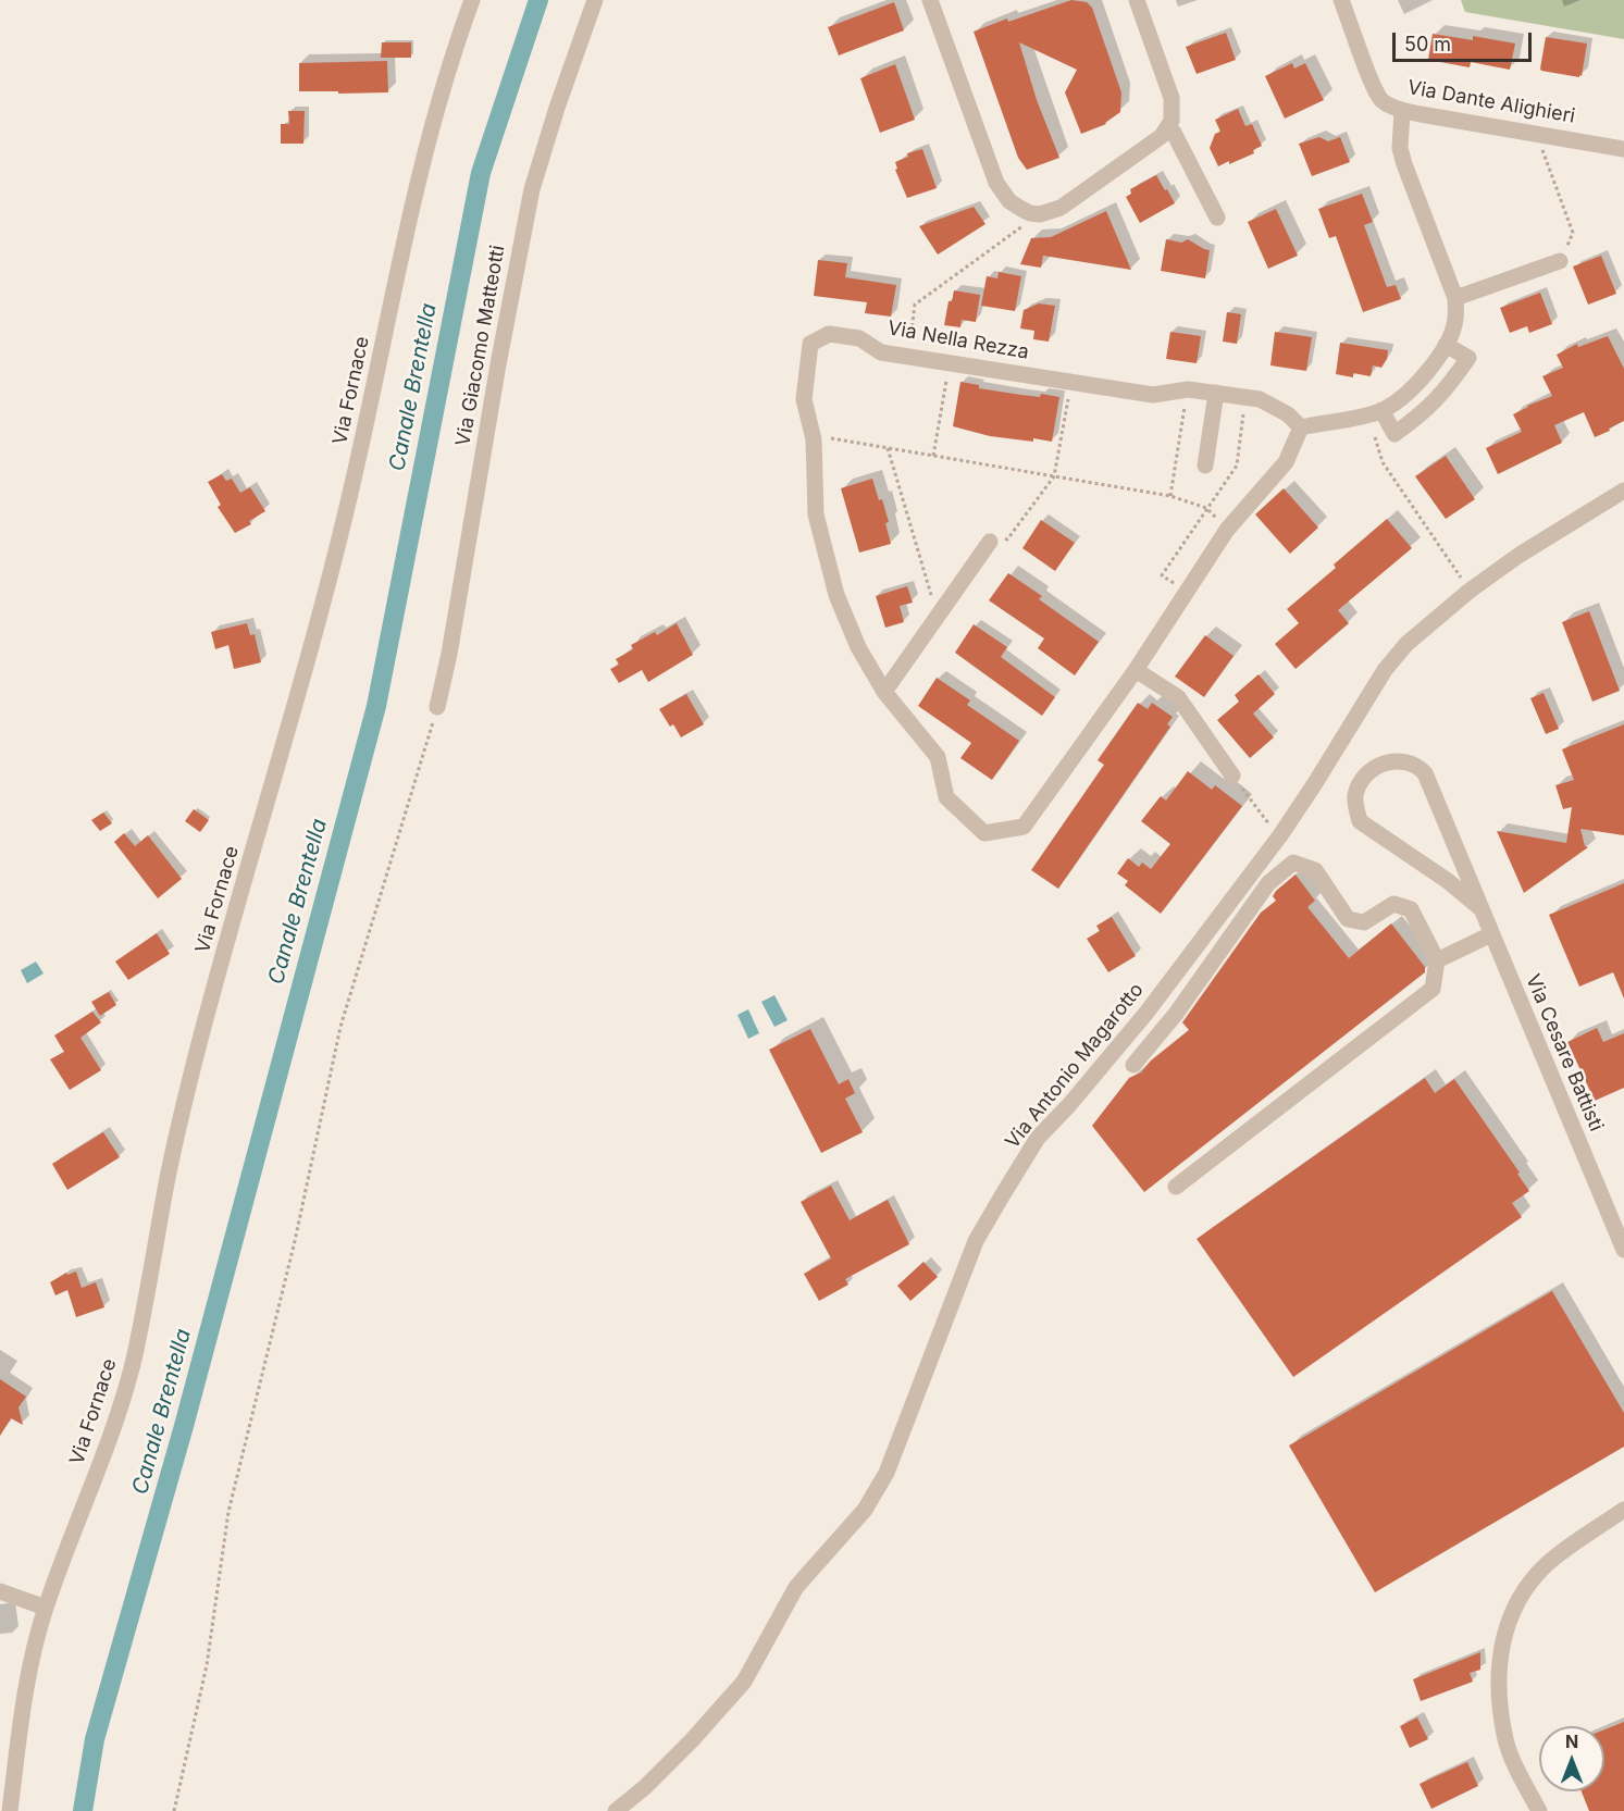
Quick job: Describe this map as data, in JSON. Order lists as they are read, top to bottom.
{
  "streets": {
    "street": [
      "Via Dante Alighieri",
      "Via Nella Rezza",
      "Via Giacomo Matteotti",
      "Via Fornace",
      "Via Cesare Battisti",
      "Via Antonio Magarotto"
    ]
  },
  "water": ["Canale Brentella"],
  "scale_bar": "50 m",
  "north": "top"
}
